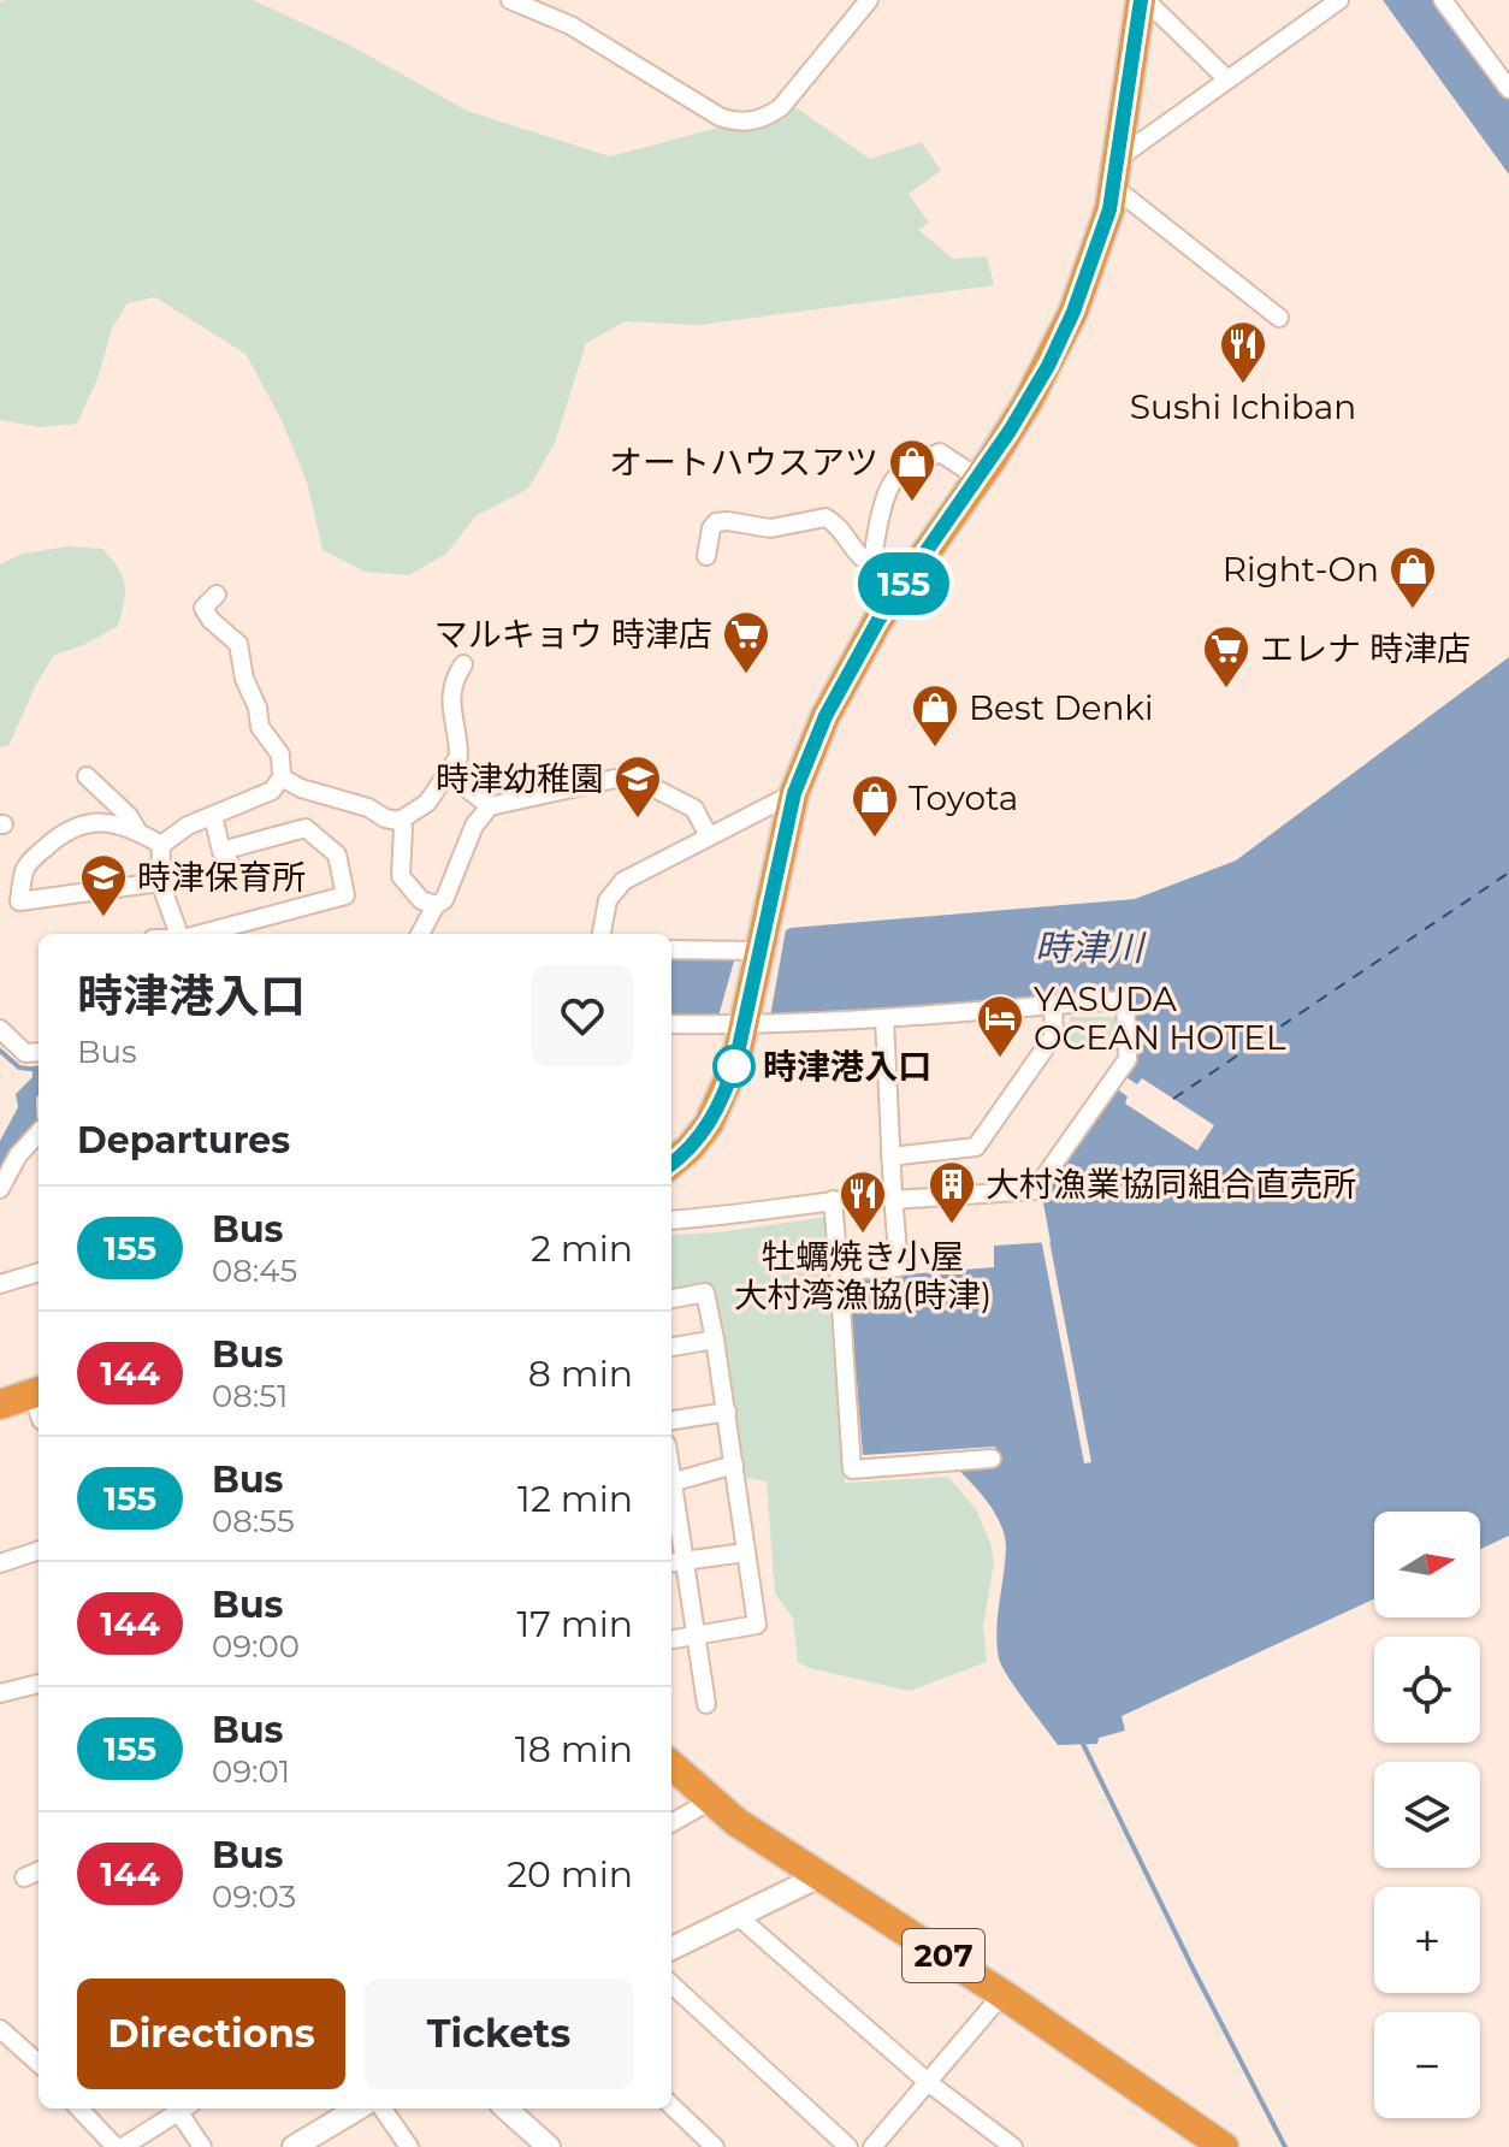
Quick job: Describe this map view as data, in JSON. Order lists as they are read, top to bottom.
{
  "streets": {
    "highway": ["207"]
  },
  "water": ["時津川"],
  "places": {
    "restaurant": ["Sushi Ichiban", "牡蠣焼き小屋 大村湾漁協(時津)"],
    "shop": [
      "オートハウスアツ",
      "Right-On",
      "Best Denki",
      "Toyota"
    ],
    "supermarket": ["マルキョウ 時津店", "エレナ 時津店"],
    "school or university": ["時津幼稚園", "時津保育所"],
    "hotel": ["YASUDA OCEAN HOTEL"],
    "other": ["時津港入口"],
    "building": ["大村漁業協同組合直売所"]
  },
  "lines": ["bus line 155"],
  "north": "right",
  "page": {
    "on_map": "155",
    "heading": [
      ["時津港入口", "Bus"],
      "Departures"
    ],
    "list": [
      {
        "mark": "155",
        "name": "Bus",
        "note": "08:45",
        "value": "2 min"
      },
      {
        "mark": "144",
        "name": "Bus",
        "note": "08:51",
        "value": "8 min"
      },
      {
        "mark": "155",
        "name": "Bus",
        "note": "08:55",
        "value": "12 min"
      },
      {
        "mark": "144",
        "name": "Bus",
        "note": "09:00",
        "value": "17 min"
      },
      {
        "mark": "155",
        "name": "Bus",
        "note": "09:01",
        "value": "18 min"
      },
      {
        "mark": "144",
        "name": "Bus",
        "note": "09:03",
        "value": "20 min"
      }
    ],
    "map_buttons": ["+", "−"],
    "buttons": ["Directions", "Tickets"]
  }
}
